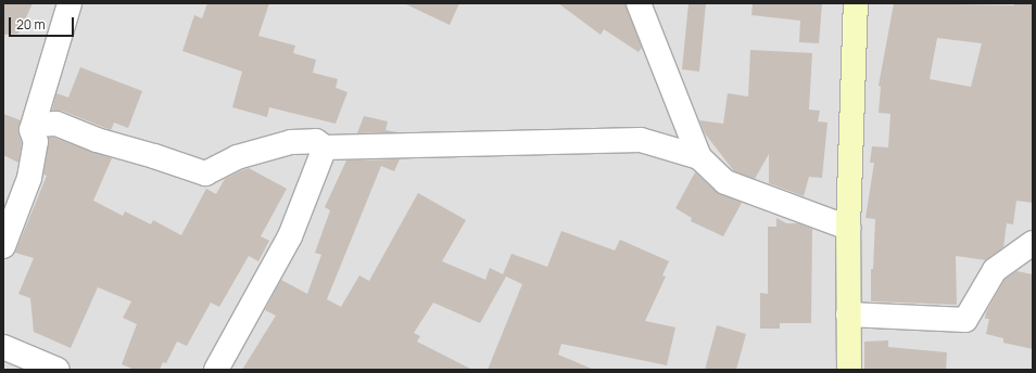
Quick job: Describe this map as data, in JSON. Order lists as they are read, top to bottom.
{
  "scale_bar": "20 m"
}
